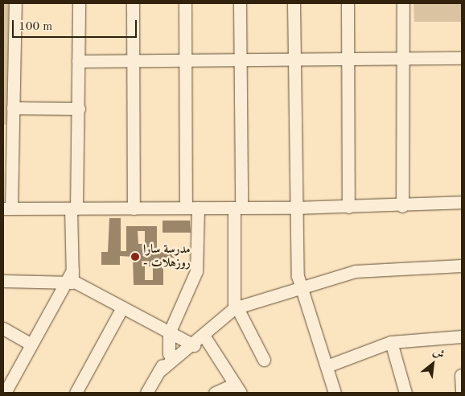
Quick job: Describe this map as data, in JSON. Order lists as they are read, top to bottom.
{
  "places": ["مدرسة سارا - روزهلات"],
  "scale_bar": "100 m",
  "north": "top right"
}
